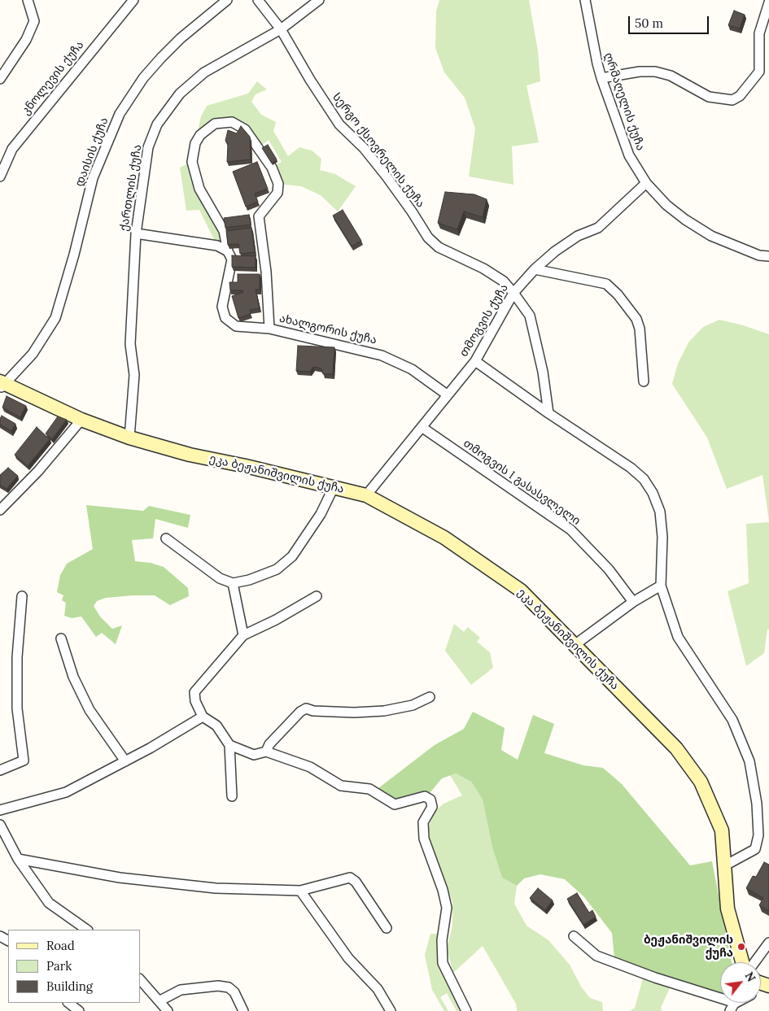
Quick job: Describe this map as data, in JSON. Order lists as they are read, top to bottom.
{
  "streets": {
    "street": [
      "კნოლევის ქუჩა",
      "ღრმაღელის ქუჩა",
      "სერგო ქსოვრელის ქუჩა",
      "დაისის ქუჩა",
      "ქართლის ქუჩა",
      "თმოგვის ქუჩა",
      "ახალგორის ქუჩა",
      "ეკა ბეჟანიშვილის ქუჩა",
      "თმოგვის I გასასვლელი"
    ]
  },
  "crossings": [
    ["ღრმაღელის ქუჩა", "თმოგვის ქუჩა"],
    ["სერგო ქსოვრელის ქუჩა", "ქართლის ქუჩა"],
    ["სერგო ქსოვრელის ქუჩა", "თმოგვის ქუჩა"],
    ["დაისის ქუჩა", "ეკა ბეჟანიშვილის ქუჩა"],
    ["ქართლის ქუჩა", "ეკა ბეჟანიშვილის ქუჩა"],
    ["თმოგვის ქუჩა", "ახალგორის ქუჩა"],
    ["თმოგვის ქუჩა", "ეკა ბეჟანიშვილის ქუჩა"],
    ["თმოგვის ქუჩა", "თმოგვის I გასასვლელი"]
  ],
  "places": ["ბეჟანიშვილის ქუჩა"],
  "legend": ["Road", "Park", "Building"],
  "scale_bar": "50 m",
  "north": "top right"
}
